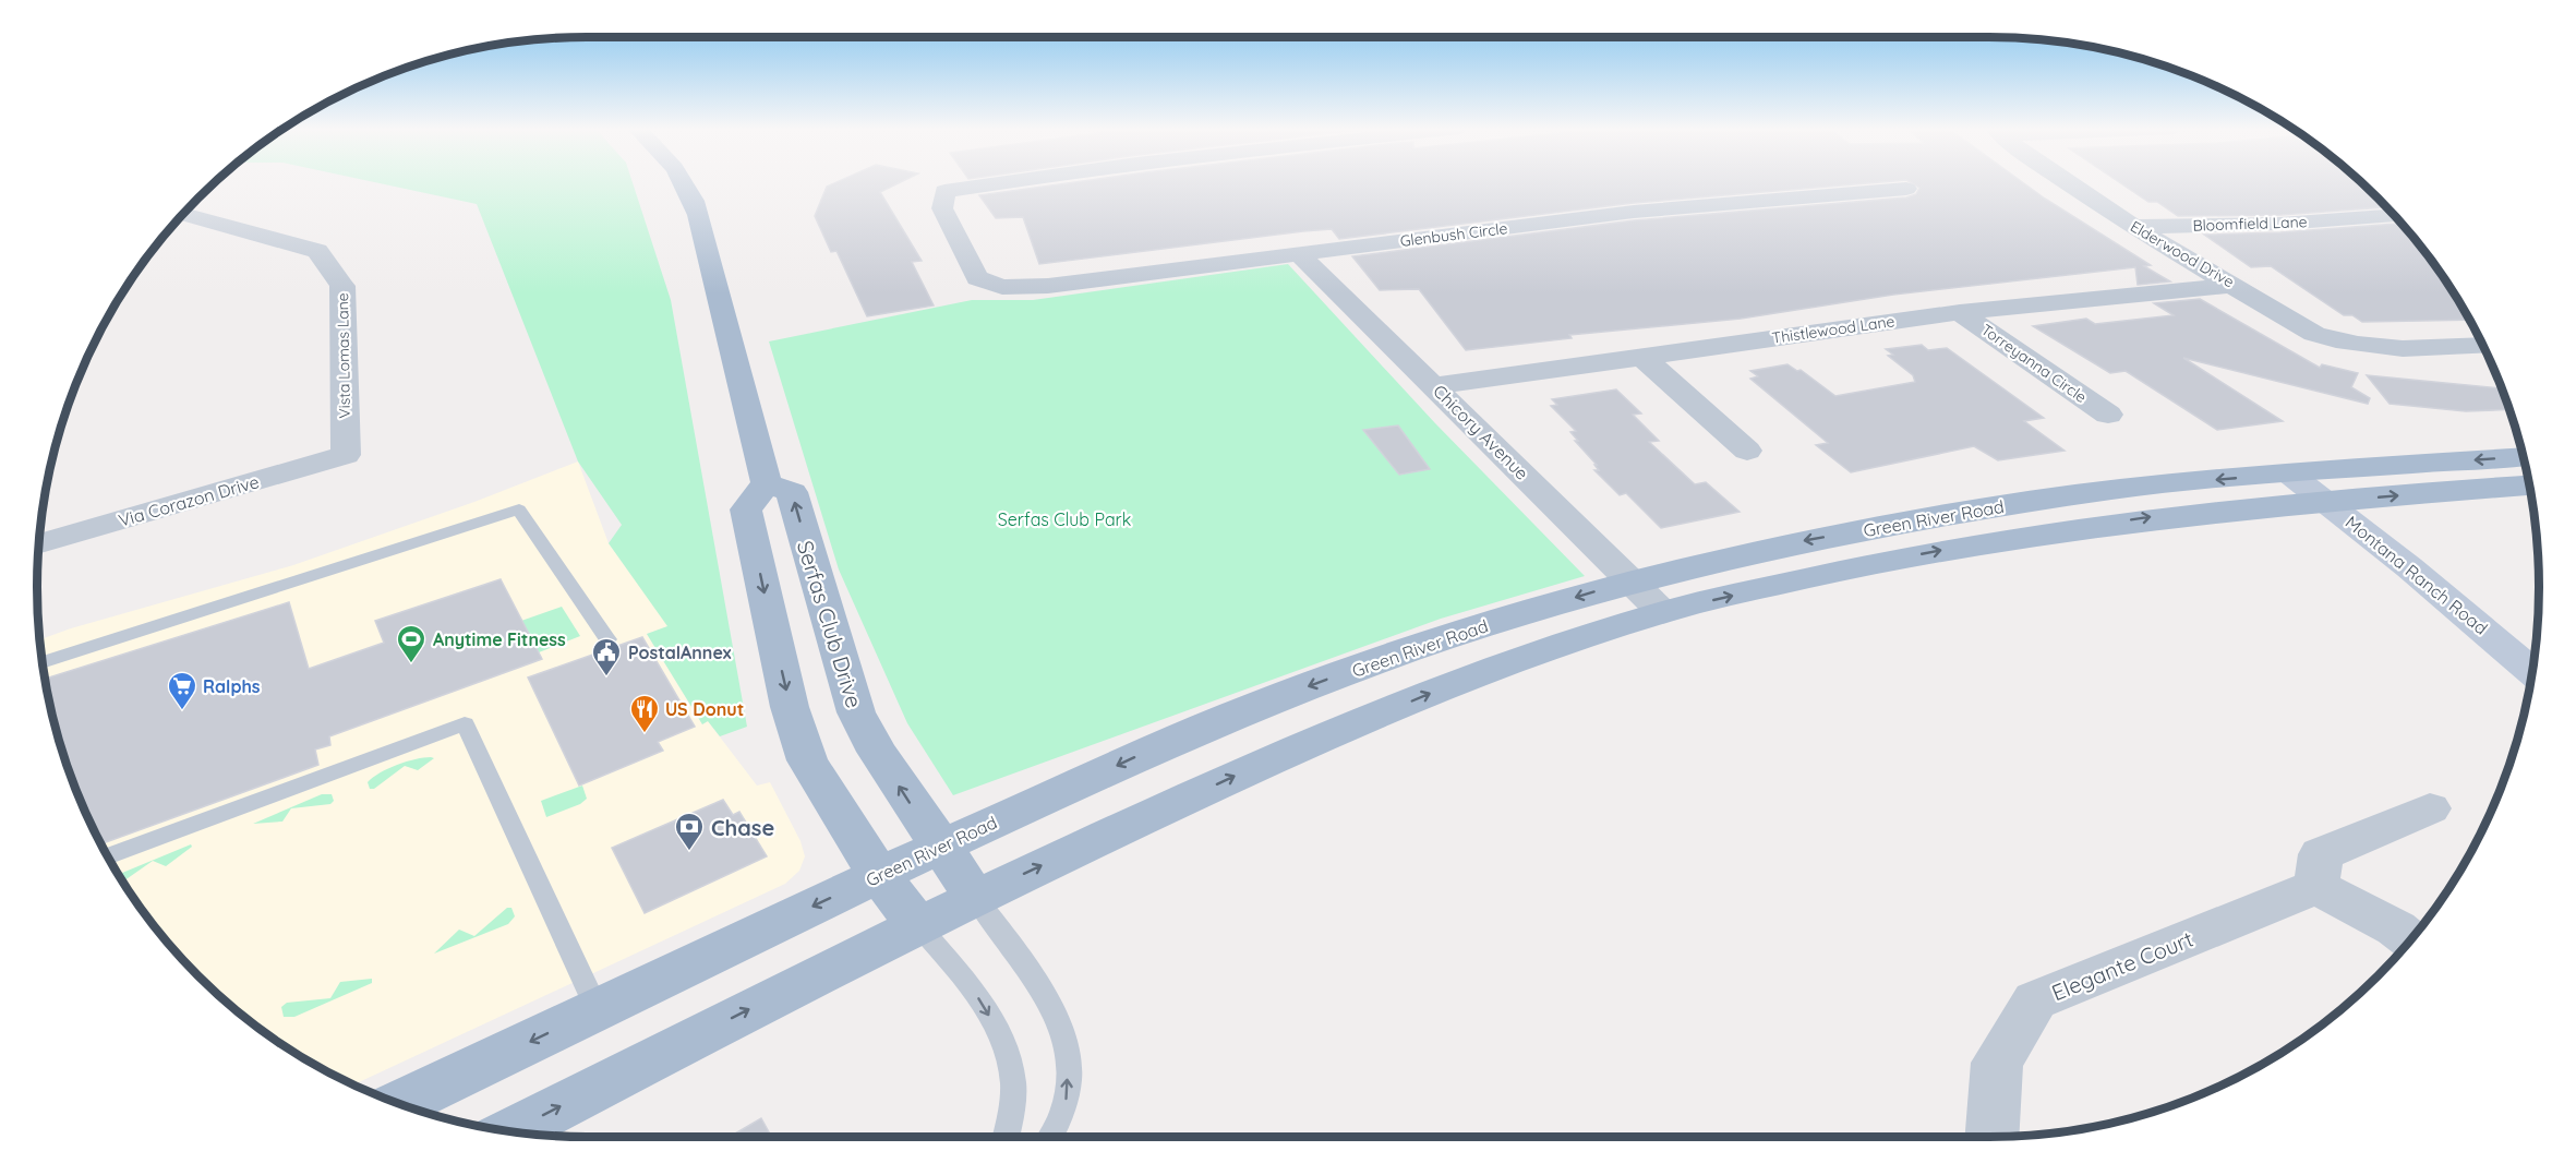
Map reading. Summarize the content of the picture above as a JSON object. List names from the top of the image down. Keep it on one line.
{"streets":{"main road":["Green River Road","Serfas Club Drive"],"street":["Bloomfield Lane","Glenbush Circle","Elderwood Drive","Thistlewood Lane","Vista Lomas Lane","Torreyanna Circle","Chicory Avenue","Via Corazon Drive","Montana Ranch Road","Elegante Court"]},"crossings":[["Bloomfield Lane","Elderwood Drive"],["Glenbush Circle","Chicory Avenue"],["Elderwood Drive","Thistlewood Lane"],["Thistlewood Lane","Torreyanna Circle"],["Thistlewood Lane","Chicory Avenue"],["Vista Lomas Lane","Via Corazon Drive"],["Chicory Avenue","Green River Road"],["Green River Road","Montana Ranch Road"],["Green River Road","Serfas Club Drive"]],"parks":["Serfas Club Park"],"places":{"sports":["Anytime Fitness"],"public building":["PostalAnnex"],"supermarket":["Ralphs"],"restaurant":["US Donut"],"bank":["Chase"]}}
